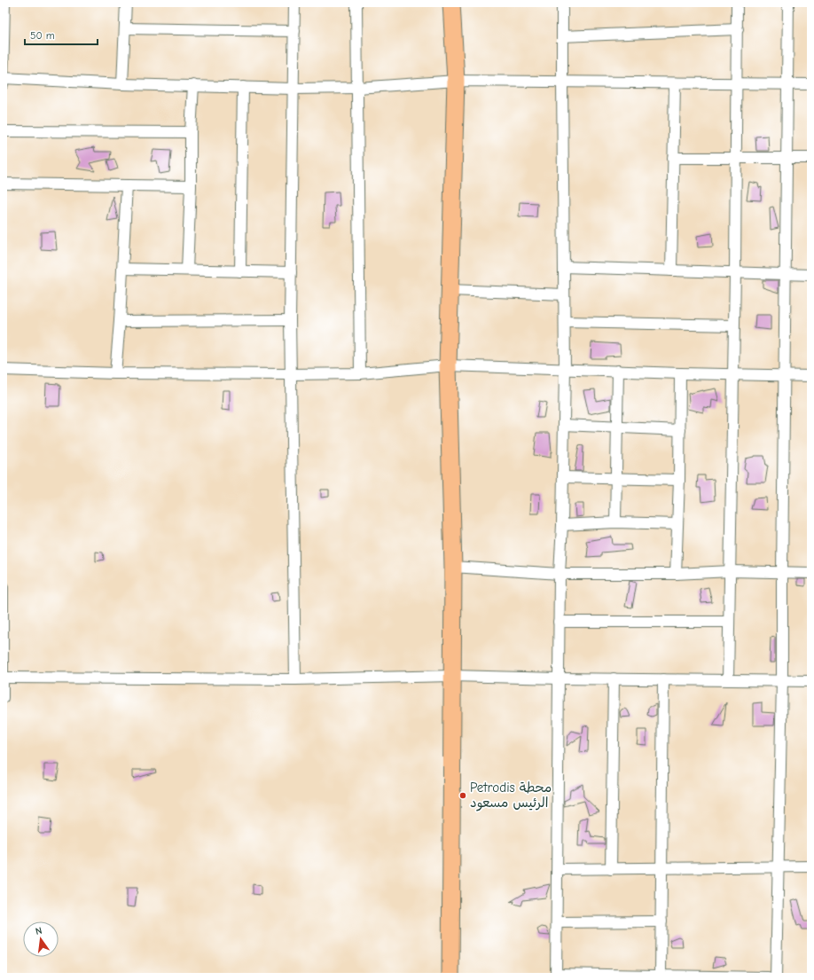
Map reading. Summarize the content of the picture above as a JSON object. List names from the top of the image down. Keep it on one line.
{"places":["Petrodis محطة الرئيس مسعود"],"scale_bar":"50 m","north":"top"}
